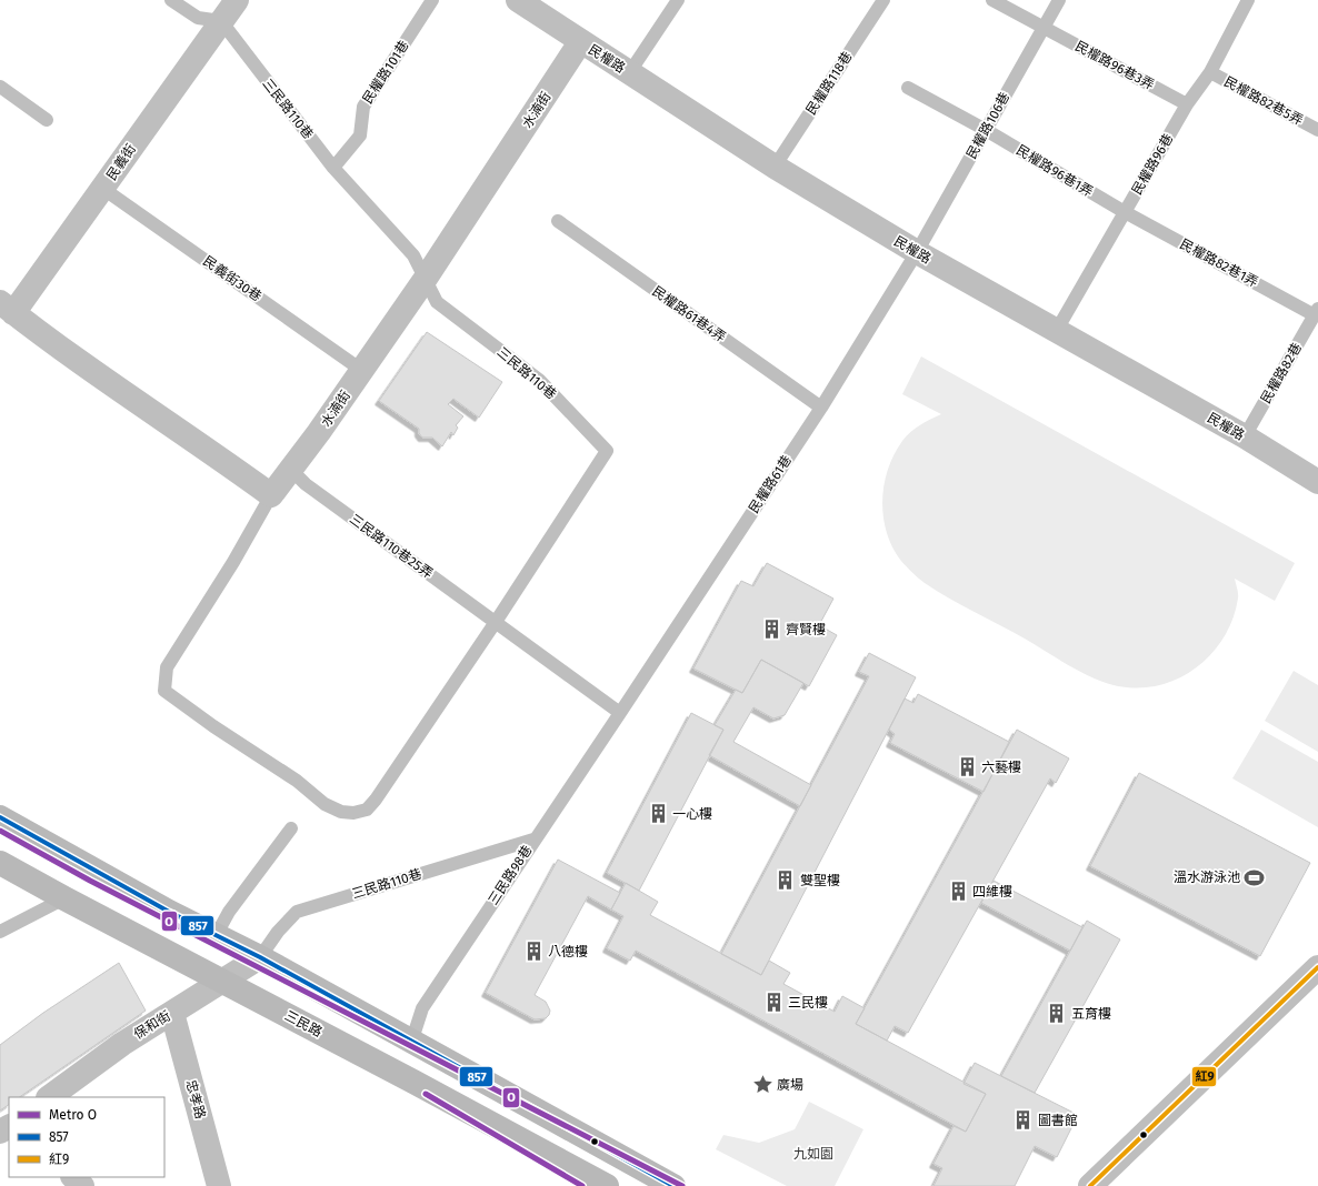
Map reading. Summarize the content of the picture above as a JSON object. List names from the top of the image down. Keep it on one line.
{"streets":{"main road":["三民路"],"street":["民權路","水湳街","民義街","保和街","忠孝路"],"lane":["民權路96巷3弄","民權路101巷","民權路118巷","民權路82巷5弄","三民路110巷","民權路106巷","民權路96巷","民權路96巷1弄","民權路82巷1弄","民義街30巷","民權路61巷4弄","民權路82巷","民權路61巷","三民路110巷25弄","三民路98巷"]},"crossings":[["民權路","民權路118巷"],["民權路","水湳街"],["民權路","民權路106巷"],["民權路","民權路96巷"],["民權路","民權路82巷"],["民權路","民權路61巷"],["民權路96巷3弄","民權路106巷"],["民權路96巷3弄","民權路96巷"],["民權路101巷","三民路110巷"],["民權路82巷5弄","民權路96巷"],["三民路110巷","水湳街"],["三民路110巷","民義街"],["三民路110巷","三民路110巷25弄"],["三民路110巷","三民路98巷"],["三民路110巷","保和街"],["水湳街","民義街30巷"],["水湳街","三民路110巷25弄"],["民權路106巷","民權路96巷1弄"],["民權路106巷","民權路61巷"],["民義街","民義街30巷"],["民權路96巷","民權路96巷1弄"],["民權路96巷","民權路82巷1弄"],["民權路96巷1弄","民權路82巷1弄"],["民權路82巷1弄","民權路82巷"],["民權路61巷4弄","民權路61巷"],["民權路61巷","三民路98巷"],["三民路","保和街"],["保和街","忠孝路"]],"parks":["九如園"],"places":{"building":["齊賢樓","六藝樓","一心樓","雙聖樓","四維樓","八德樓","三民樓","五育樓","圖書館"],"sports":["溫水游泳池"],"place":["廣場"]},"lines":["transit line 857","metro line O","transit line 紅9"],"legend":["Metro O","857","紅9"]}
